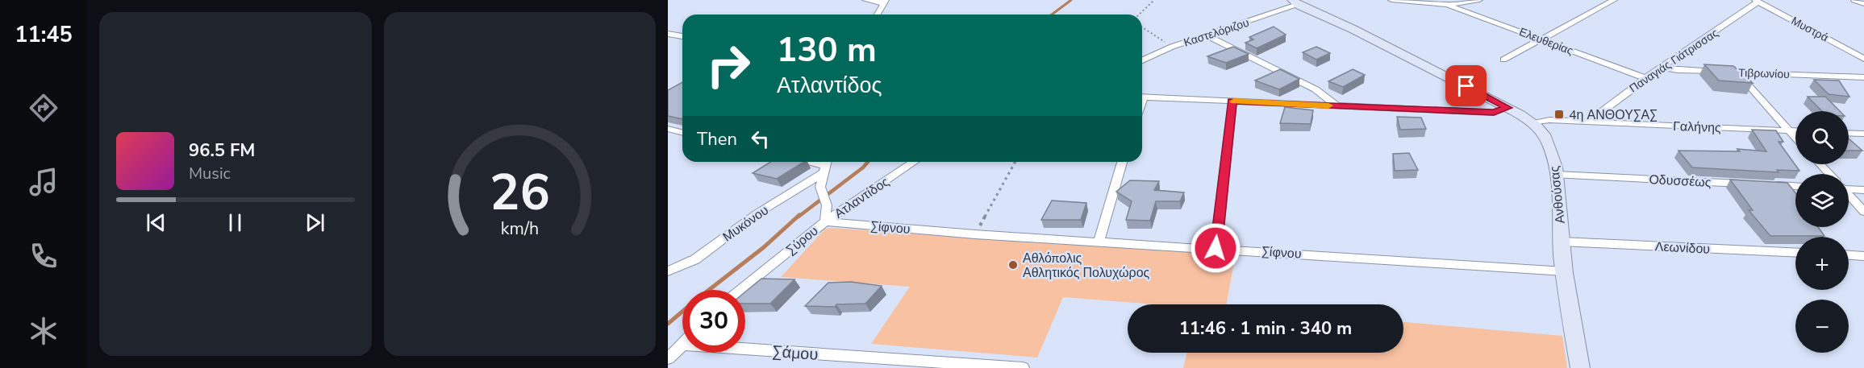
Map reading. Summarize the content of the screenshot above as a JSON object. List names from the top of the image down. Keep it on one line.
{"streets":{"street":["Μυστρά","Καστελόριζου","Ελευθερίας","Παναγιάς Γιάτρισσας","Τιβρωνίου","Γαλήνης","Οδυσσέως","Ανθούσας","Ατλαντίδος","Μυκόνου","Σίφνου","Σύρου","Λεωνίδου","Σάμου"]},"crossings":[["Μυστρά","Παναγιάς Γιάτρισσας"],["Καστελόριζου","Ανθούσας"],["Ελευθερίας","Παναγιάς Γιάτρισσας"],["Παναγιάς Γιάτρισσας","Τιβρωνίου"],["Παναγιάς Γιάτρισσας","Γαλήνης"],["Γαλήνης","Ανθούσας"],["Οδυσσέως","Ανθούσας"],["Ανθούσας","Σίφνου"],["Ανθούσας","Λεωνίδου"],["Ατλαντίδος","Σίφνου"],["Ατλαντίδος","Σύρου"],["Μυκόνου","Σύρου"],["Σίφνου","Σύρου"]],"places":{"transit":["4η ΑΝΘΟΥΣΑΣ"],"other":["Αθλόπολις Αθλητικός Πολυχώρος"]},"page":{"tabs":"11:45","turn":["130 m","Ατλαντίδος"],"map_buttons":["+","−"],"then":"Then","song":["96.5 FM","Music"],"limit":"30","trip":"11:46 · 1 min · 340 m","gauge":["26","km/h"]}}
